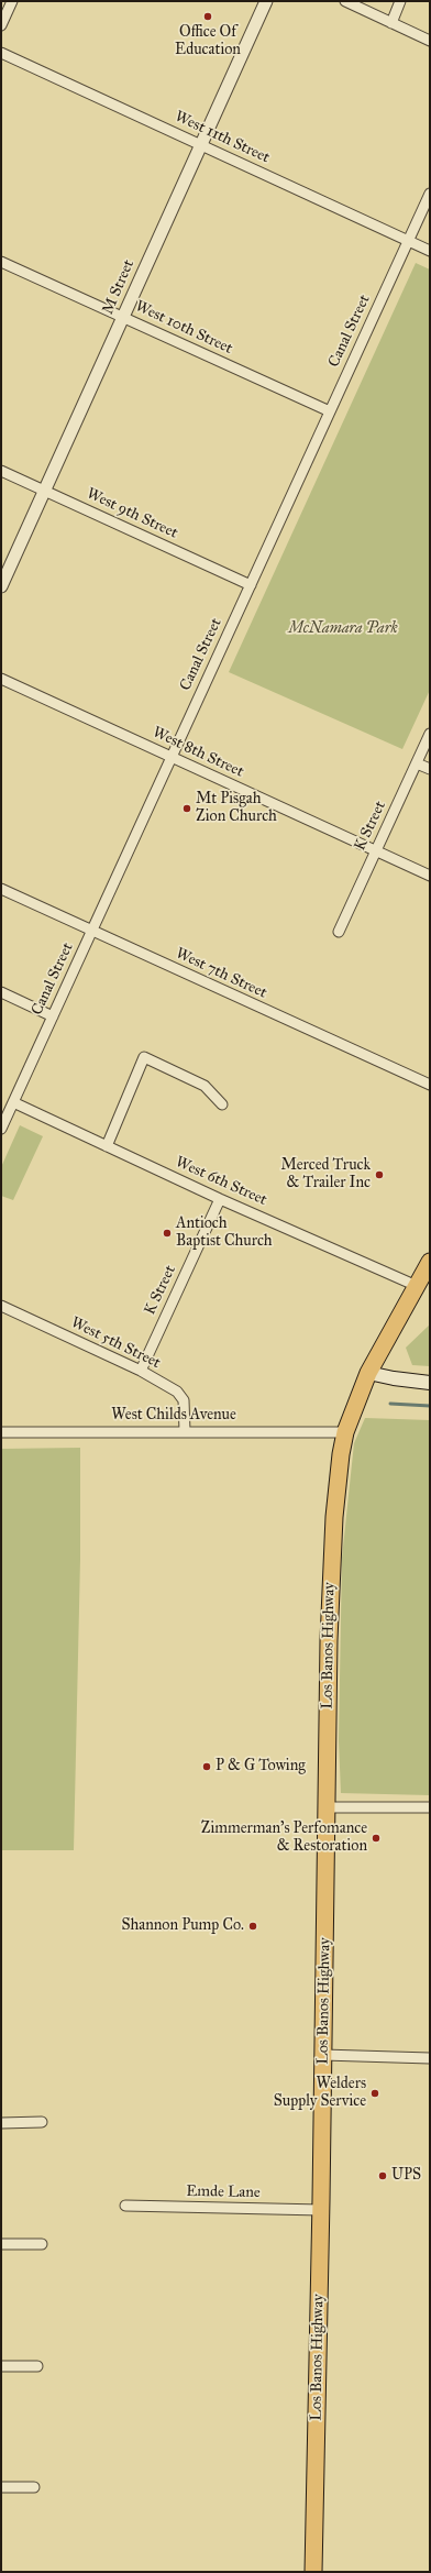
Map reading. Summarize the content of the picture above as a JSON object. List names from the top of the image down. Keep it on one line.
{"streets":{"highway":["Los Banos Highway"],"street":["West 11th Street","M Street","West 10th Street","Canal Street","West 9th Street","West 8th Street","K Street","West 7th Street","West 6th Street","West 5th Street","West Childs Avenue","Emde Lane"]},"crossings":[["West 11th Street","M Street"],["West 11th Street","Canal Street"],["M Street","West 10th Street"],["M Street","West 9th Street"],["West 10th Street","Canal Street"],["Canal Street","West 9th Street"],["Canal Street","West 8th Street"],["Canal Street","West 7th Street"],["Canal Street","West 6th Street"],["West 8th Street","K Street"],["K Street","West 6th Street"],["K Street","West 5th Street"],["West 6th Street","Los Banos Highway"],["West 5th Street","West Childs Avenue"],["West Childs Avenue","Los Banos Highway"],["Los Banos Highway","Emde Lane"]],"parks":["McNamara Park"],"places":["Office Of Education","Mt Pisgah Zion Church","Merced Truck & Trailer Inc","Antioch Baptist Church","P & G Towing","Zimmerman's Perfomance & Restoration","Shannon Pump Co.","Welders Supply Service","UPS"]}
